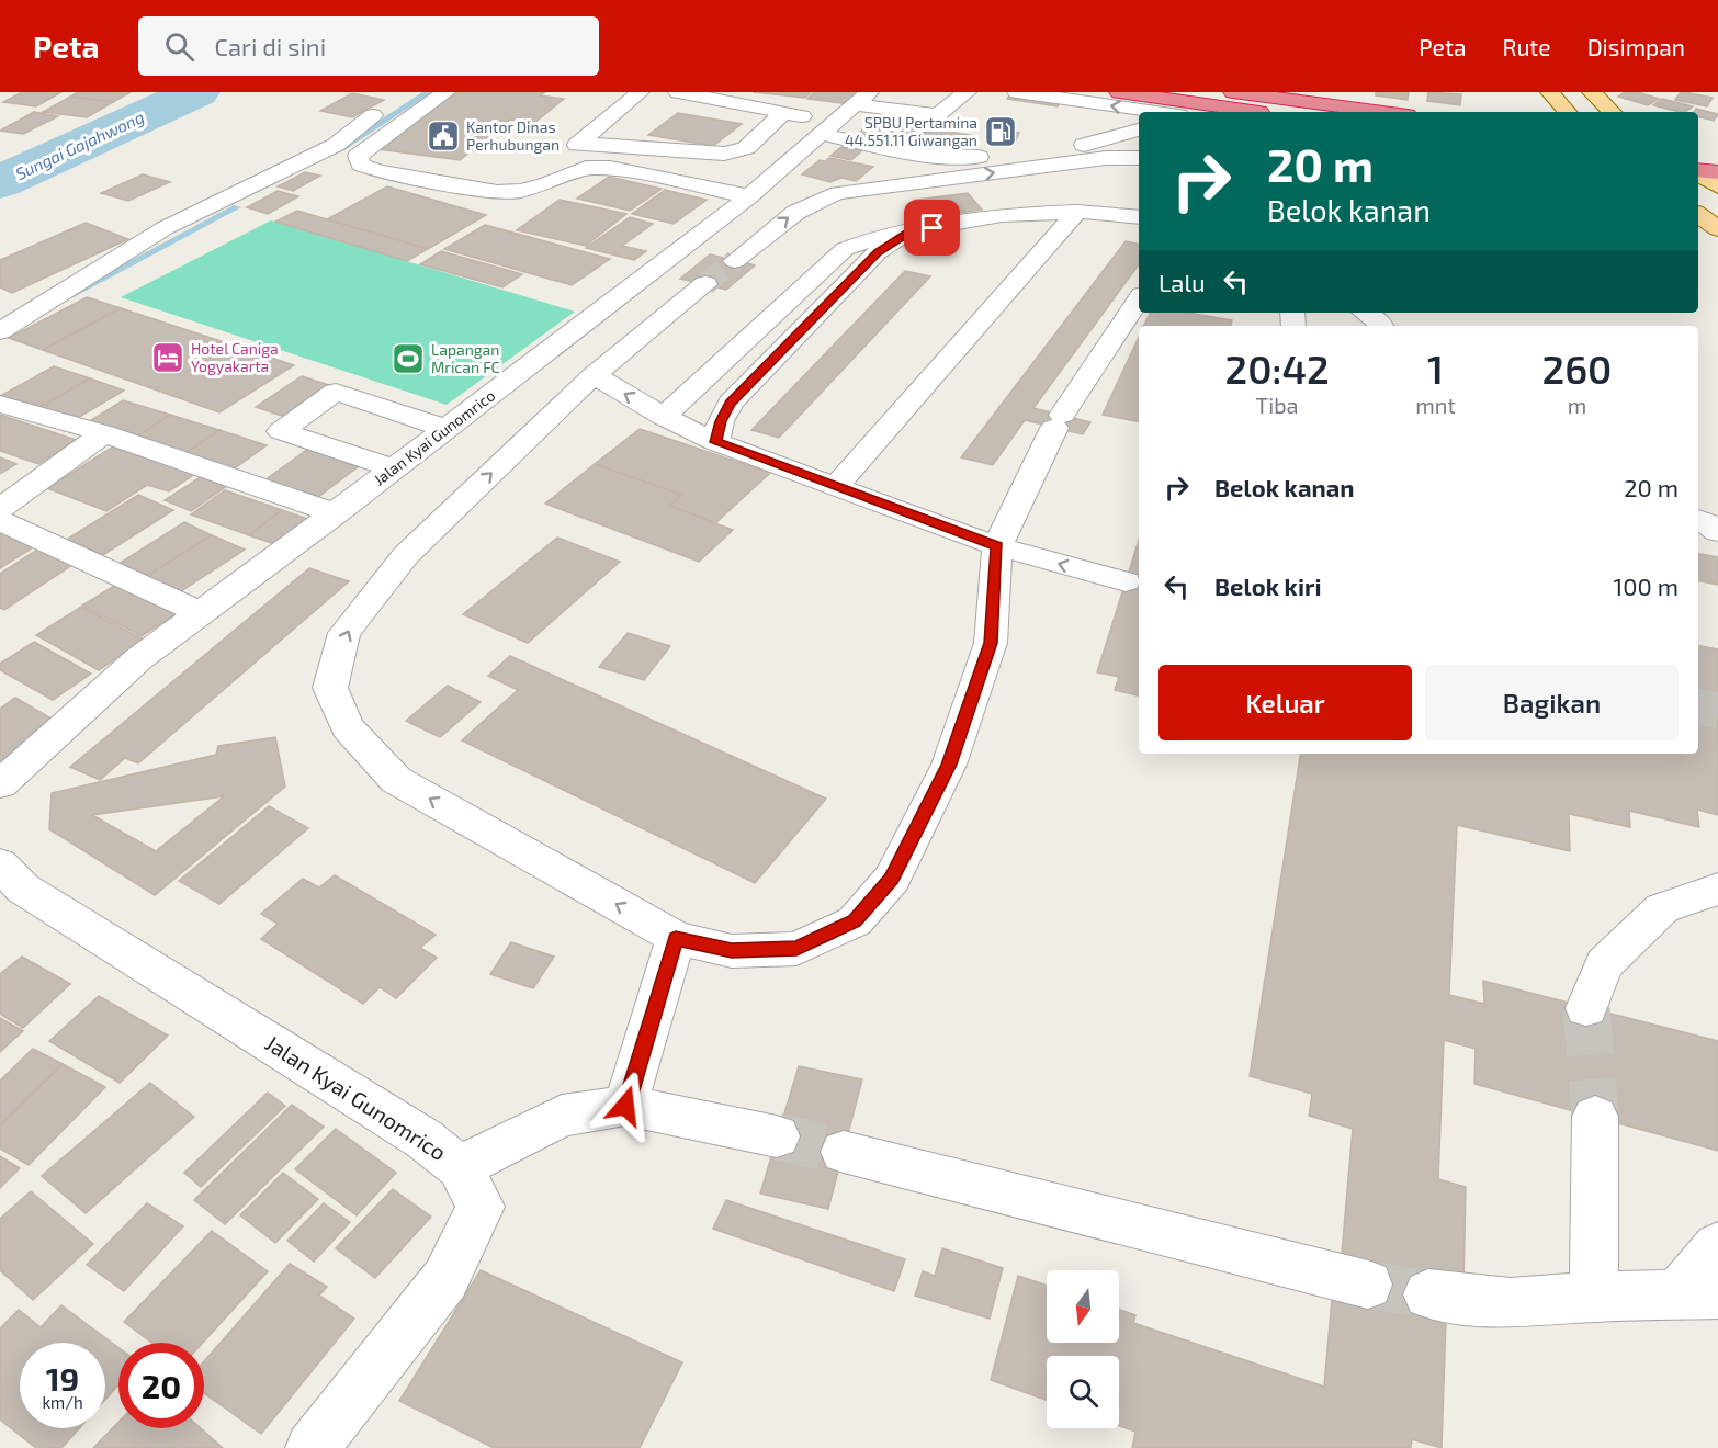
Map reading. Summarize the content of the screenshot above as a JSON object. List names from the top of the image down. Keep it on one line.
{"streets":{"street":["Jalan Kyai Gunomrico"]},"water":["Sungai Gajahwong"],"places":{"fuel station":["SPBU Pertamina 44.551.11 Giwangan"],"public building":["Kantor Dinas Perhubungan"],"hotel":["Hotel Caniga Yogyakarta"],"sports":["Lapangan Mrican FC"]},"north":"bottom","page":{"header":"Peta","search":"Cari di sini","nav":["Peta","Rute","Disimpan"],"turn":["20 m","Belok kanan"],"then":"Lalu","eta":["20:42","Tiba","1","mnt","260","m"],"list":[{"name":"Belok kanan","value":"20 m"},{"name":"Belok kiri","value":"100 m"}],"buttons":["Keluar","Bagikan"],"speed":"19 km/h","limit":"20"}}
